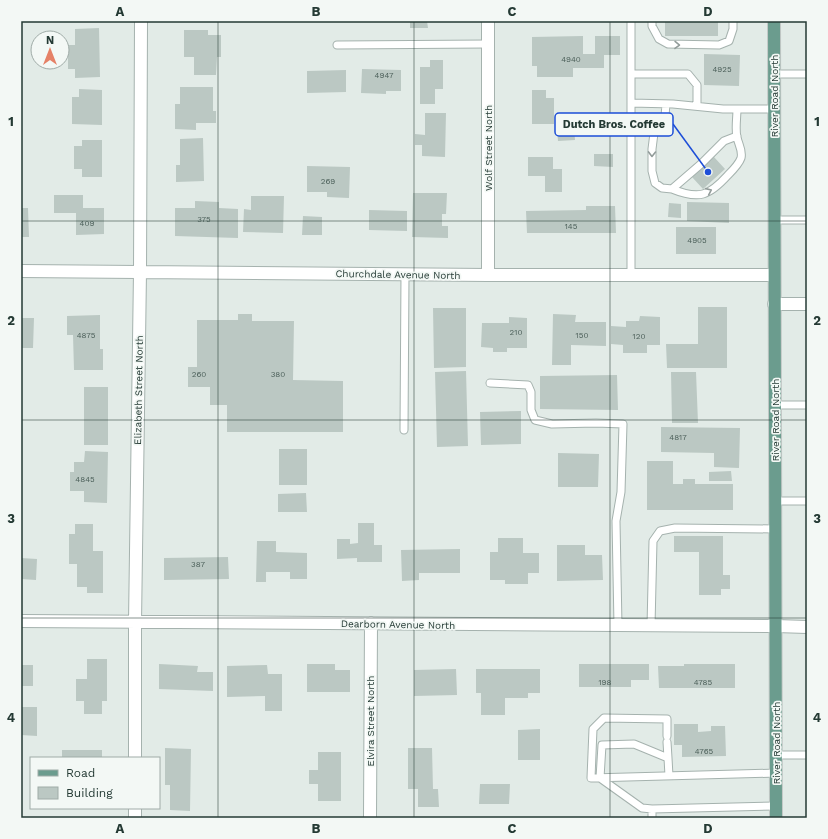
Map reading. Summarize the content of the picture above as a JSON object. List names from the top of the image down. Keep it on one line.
{"streets":{"main road":["River Road North"],"street":["Wolf Street North","Churchdale Avenue North","Elizabeth Street North","Dearborn Avenue North","Elvira Street North"]},"crossings":[["River Road North","Churchdale Avenue North"],["River Road North","Dearborn Avenue North"],["Wolf Street North","Churchdale Avenue North"],["Churchdale Avenue North","Elizabeth Street North"],["Elizabeth Street North","Dearborn Avenue North"],["Dearborn Avenue North","Elvira Street North"]],"places":["Dutch Bros. Coffee"],"house_numbers":["4940","4925","4947","269","375","409","145","4905","210","4875","150","120","260","380","4817","4845","387","198","4785","4765"],"legend":["Road","Building"],"north":"top","grid":{"columns":["A","B","C","D"],"rows":["1","2","3","4"]}}
